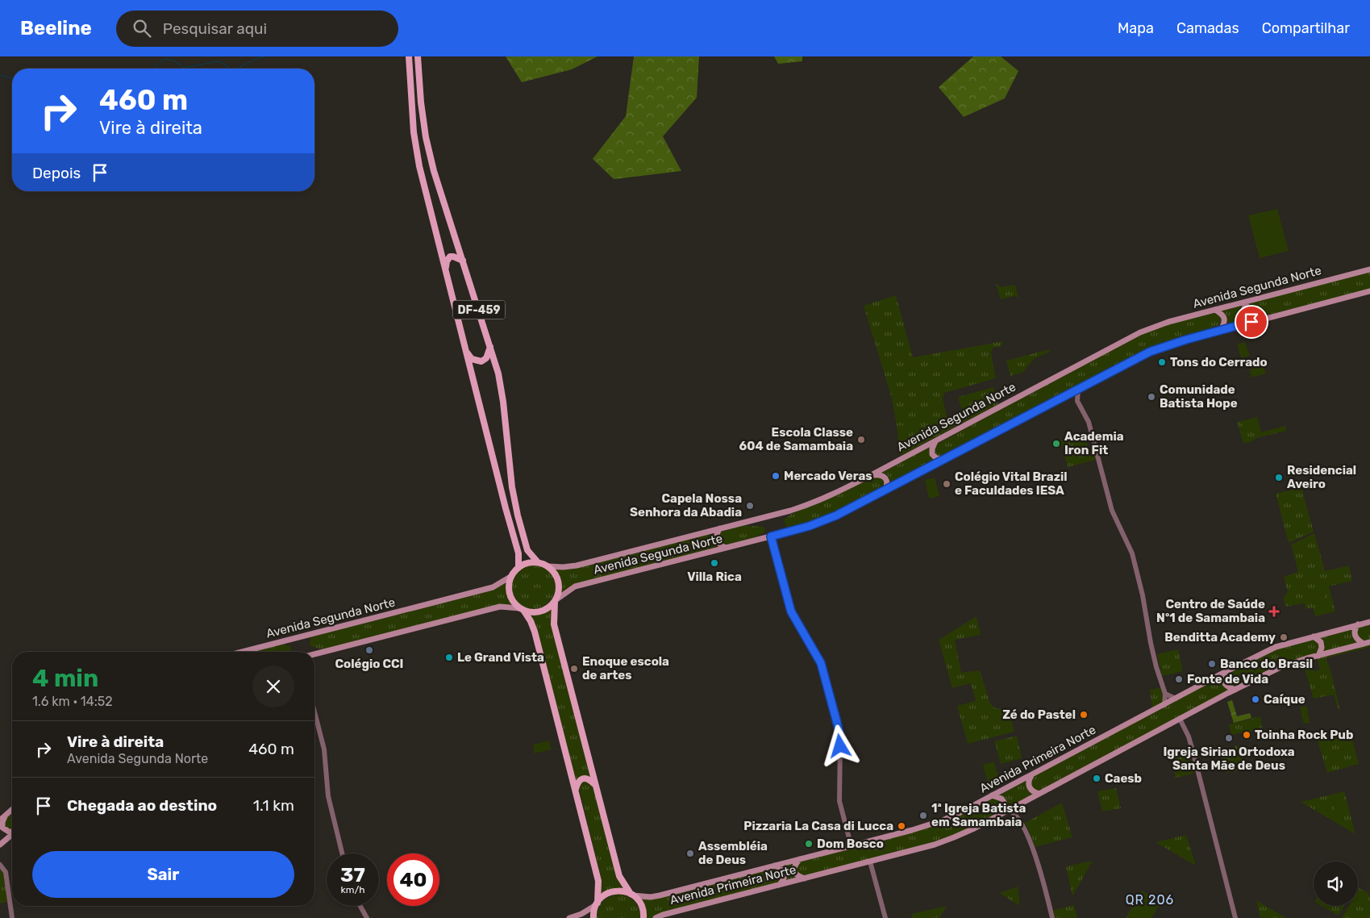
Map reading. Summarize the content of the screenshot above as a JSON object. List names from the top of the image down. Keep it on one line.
{"streets":{"main road":["Avenida Segunda Norte","DF-459","Avenida Primeira Norte"]},"crossings":[["Avenida Segunda Norte","DF-459"]],"districts":["QR 206"],"places":{"other":["Tons do Cerrado","Comunidade Batista Hope","Escola Classe 604 de Samambaia","Academia Iron Fit","Mercado Veras","Residencial Aveiro","Colégio Vital Brazil e Faculdades IESA","Capela Nossa Senhora da Abadia","Villa Rica","Benditta Academy","Colégio CCI","Le Grand Vista","Banco do Brasil","Enoque escola de artes","Fonte de Vida","Caíque","Zé do Pastel","Toinha Rock Pub","Igreja Sirian Ortodoxa Santa Mãe de Deus","Caesb","1ª Igreja Batista em Samambaia","Pizzaria La Casa di Lucca","Dom Bosco","Assembléia de Deus"],"health":["Centro de Saúde Nº1 de Samambaia"]},"page":{"header":"Beeline","search":"Pesquisar aqui","nav":["Mapa","Camadas","Compartilhar"],"turn":["460 m","Vire à direita"],"then":"Depois","heading":["4 min","1.6 km · 14:52"],"list":[{"name":"Vire à direita","note":"Avenida Segunda Norte","value":"460 m"},{"name":"Chegada ao destino","value":"1.1 km"}],"buttons":"Sair","speed":"37 km/h","limit":"40"}}
